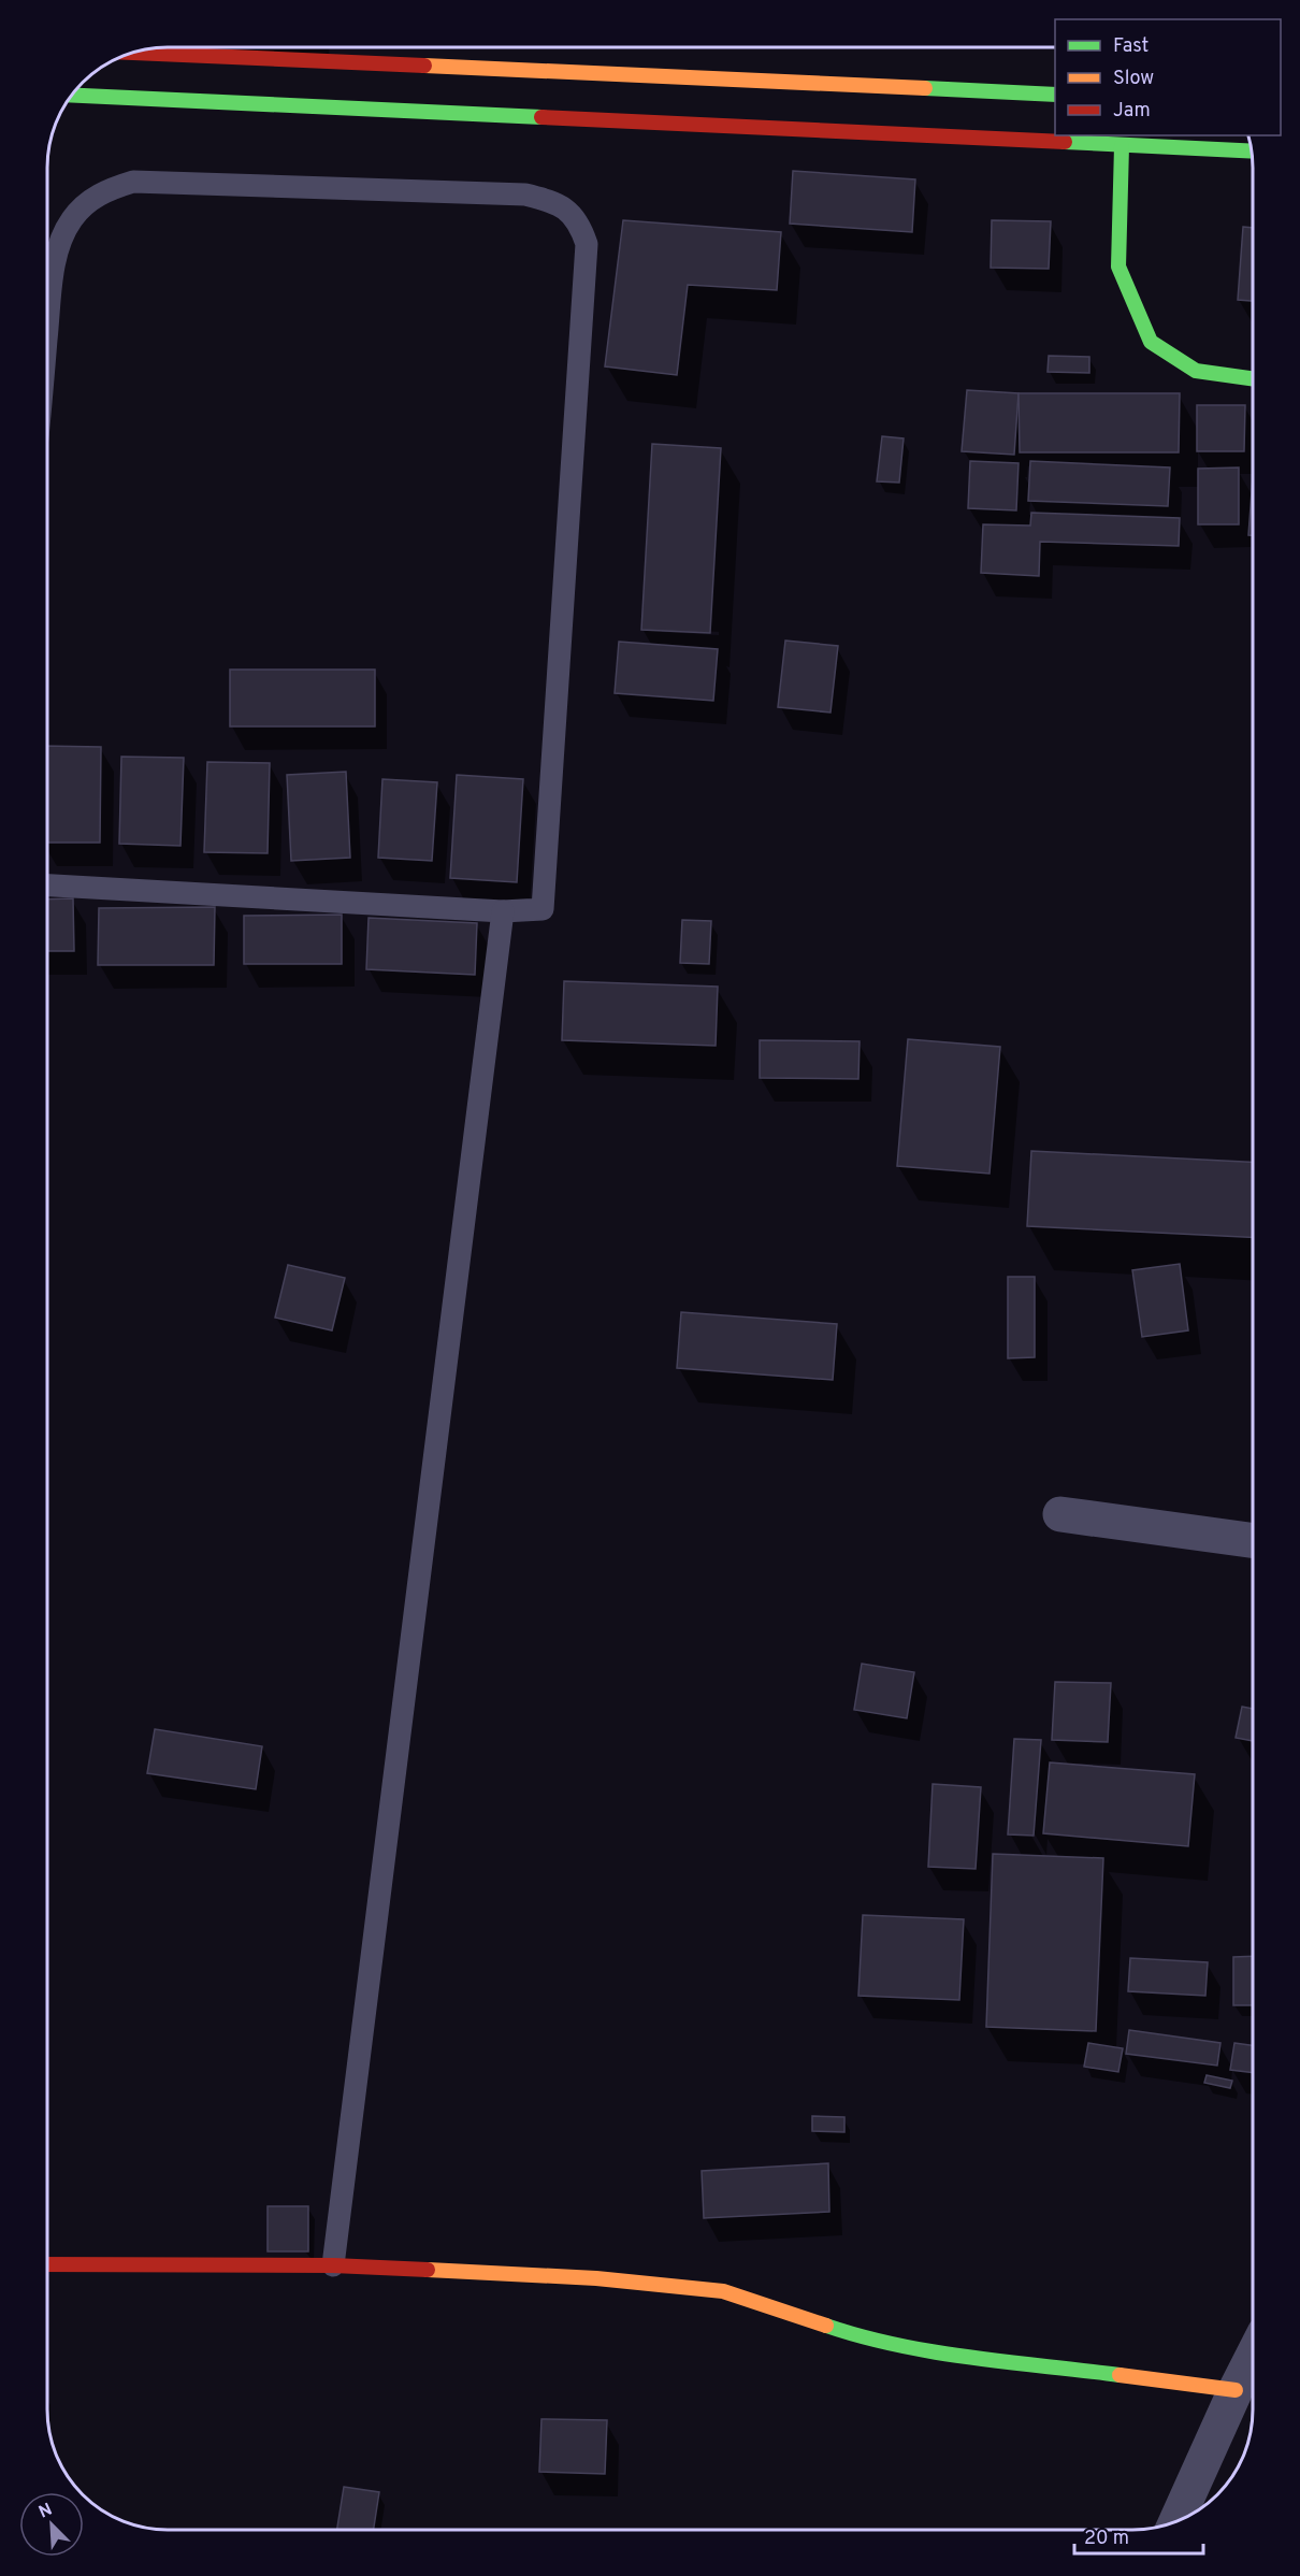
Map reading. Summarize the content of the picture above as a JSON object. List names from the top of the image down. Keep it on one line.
{"legend":["Fast","Slow","Jam"],"scale_bar":"20 m","north":"top left"}
